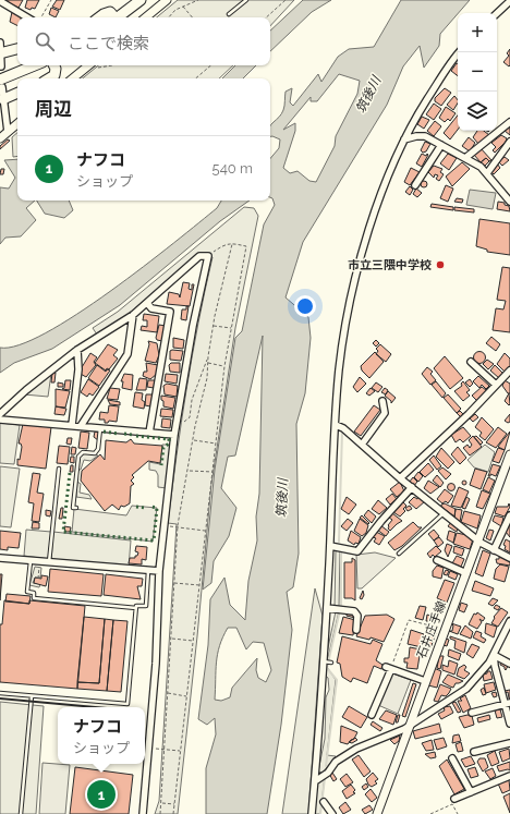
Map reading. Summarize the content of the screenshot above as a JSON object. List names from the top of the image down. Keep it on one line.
{"streets":{"street":["石井庄手線"]},"water":["筑後川"],"places":["市立三隈中学校"],"page":{"map_buttons":["+","−"],"search":"ここで検索","heading":"周辺","list":[{"mark":"1","name":"ナフコ","note":"ショップ","value":"540 m"}],"popup":["ナフコ","ショップ"],"pins":"1"}}
